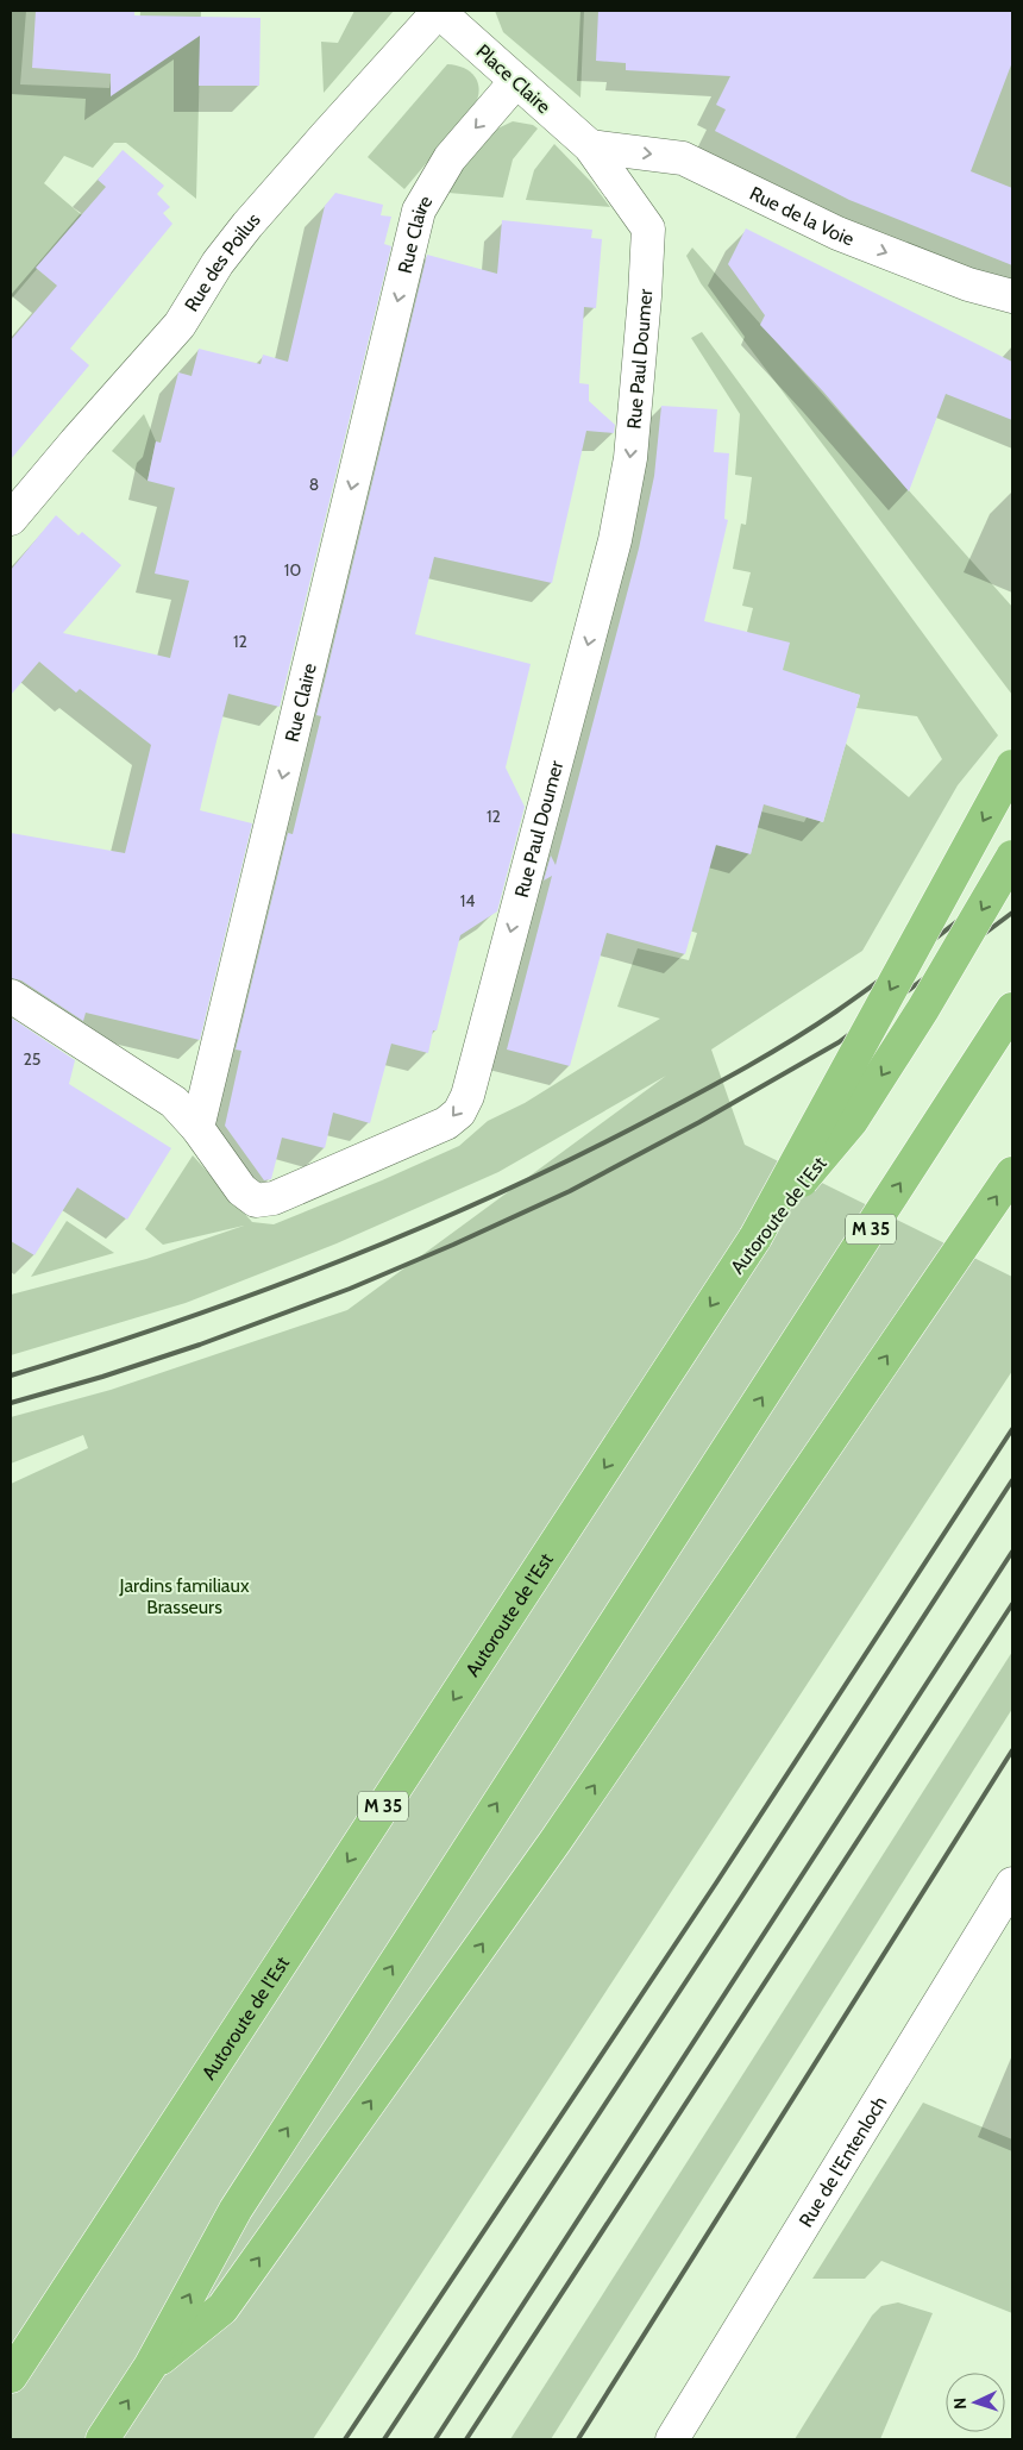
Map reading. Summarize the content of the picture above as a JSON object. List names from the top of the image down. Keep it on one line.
{"streets":{"highway":["Autoroute de l’Est","M 35"],"street":["Place Claire","Rue de la Voie","Rue Claire","Rue des Poilus","Rue Paul Doumer","Rue de l'Entenloch"]},"crossings":[["Place Claire","Rue de la Voie"],["Place Claire","Rue Claire"],["Place Claire","Rue des Poilus"],["Place Claire","Rue Paul Doumer"],["Rue de la Voie","Rue Paul Doumer"],["Rue Claire","Rue Paul Doumer"]],"one_way":["Rue de la Voie","Rue Claire"],"parks":["Jardins familiaux Brasseurs"],"house_numbers":["8","10","12","12","14","25"],"north":"left"}
